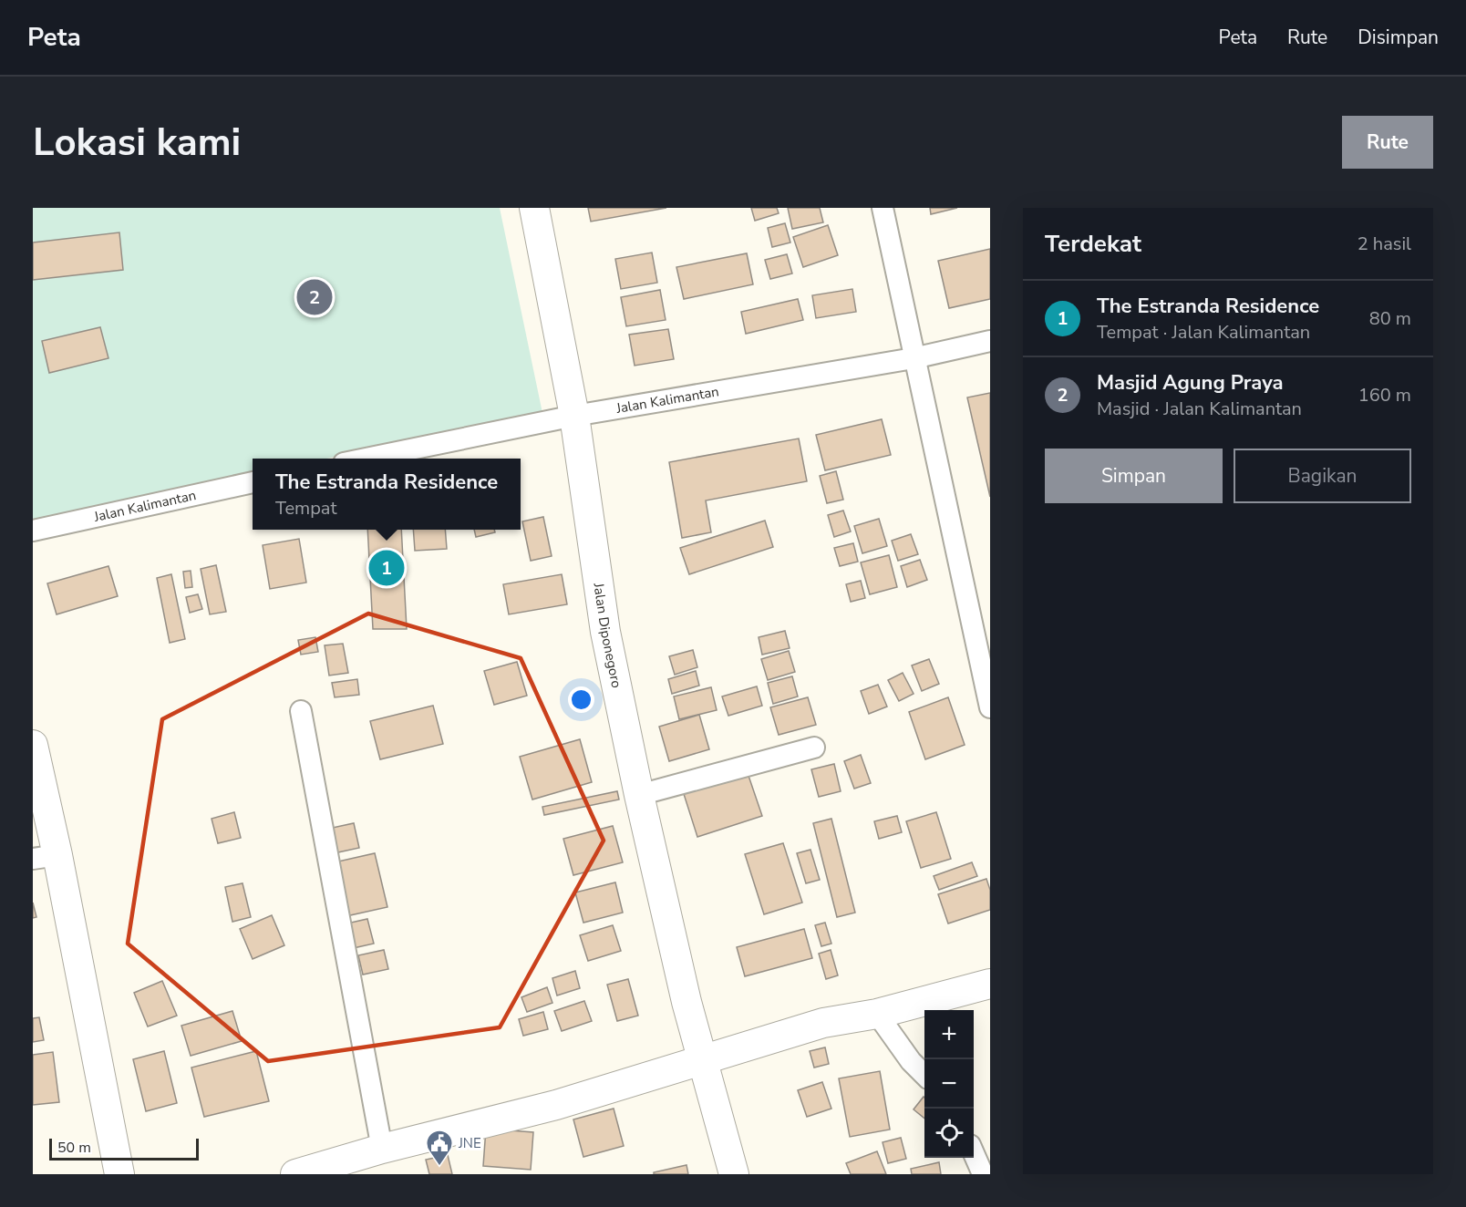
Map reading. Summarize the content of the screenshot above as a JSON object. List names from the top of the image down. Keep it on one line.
{"streets":{"main road":["Jalan Diponegoro"],"street":["Jalan Kalimantan"]},"crossings":[["Jalan Kalimantan","Jalan Diponegoro"]],"places":{"public building":["JNE"]},"scale_bar":"50 m","page":{"header":"Peta","nav":["Peta","Rute","Disimpan"],"buttons":["Rute",["Simpan","Bagikan"]],"title":"Lokasi kami","heading":["Terdekat","2 hasil"],"pins":["2","1"],"list":[{"mark":"1","name":"The Estranda Residence","note":"Tempat · Jalan Kalimantan","value":"80 m"},{"mark":"2","name":"Masjid Agung Praya","note":"Masjid · Jalan Kalimantan","value":"160 m"}],"popup":["The Estranda Residence","Tempat"],"map_buttons":["+","−"],"scale":"50 m"}}
